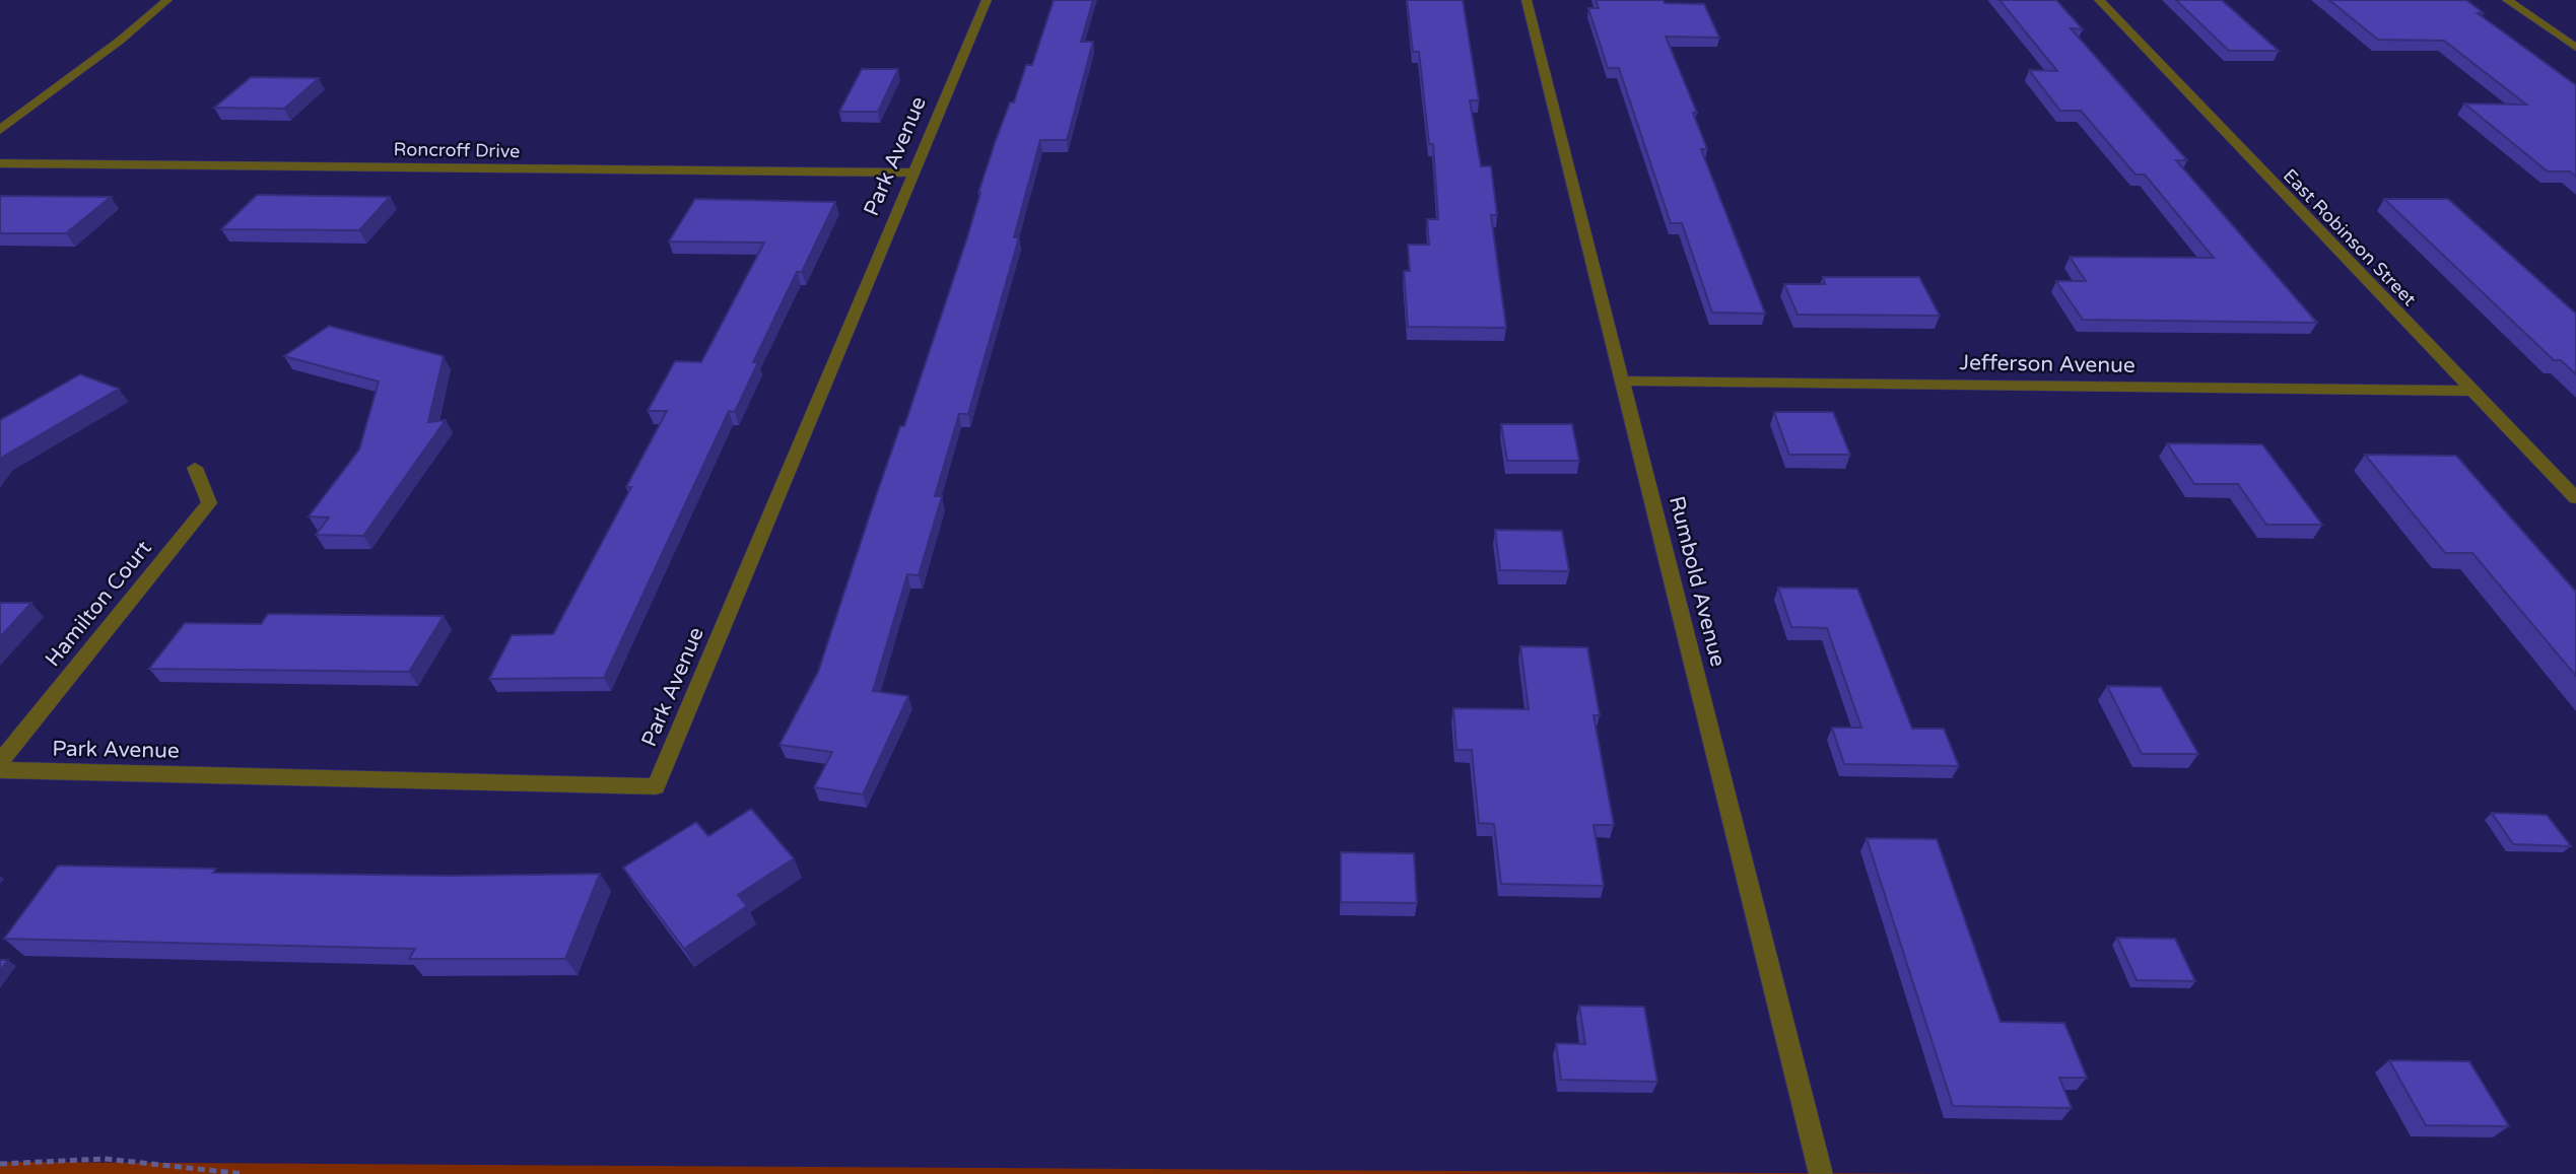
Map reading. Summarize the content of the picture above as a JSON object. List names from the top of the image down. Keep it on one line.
{"streets":{"street":["Roncroff Drive","Park Avenue","East Robinson Street","Jefferson Avenue","Rumbold Avenue","Hamilton Court"]},"crossings":[["Roncroff Drive","Park Avenue"],["East Robinson Street","Jefferson Avenue"],["Jefferson Avenue","Rumbold Avenue"]]}
